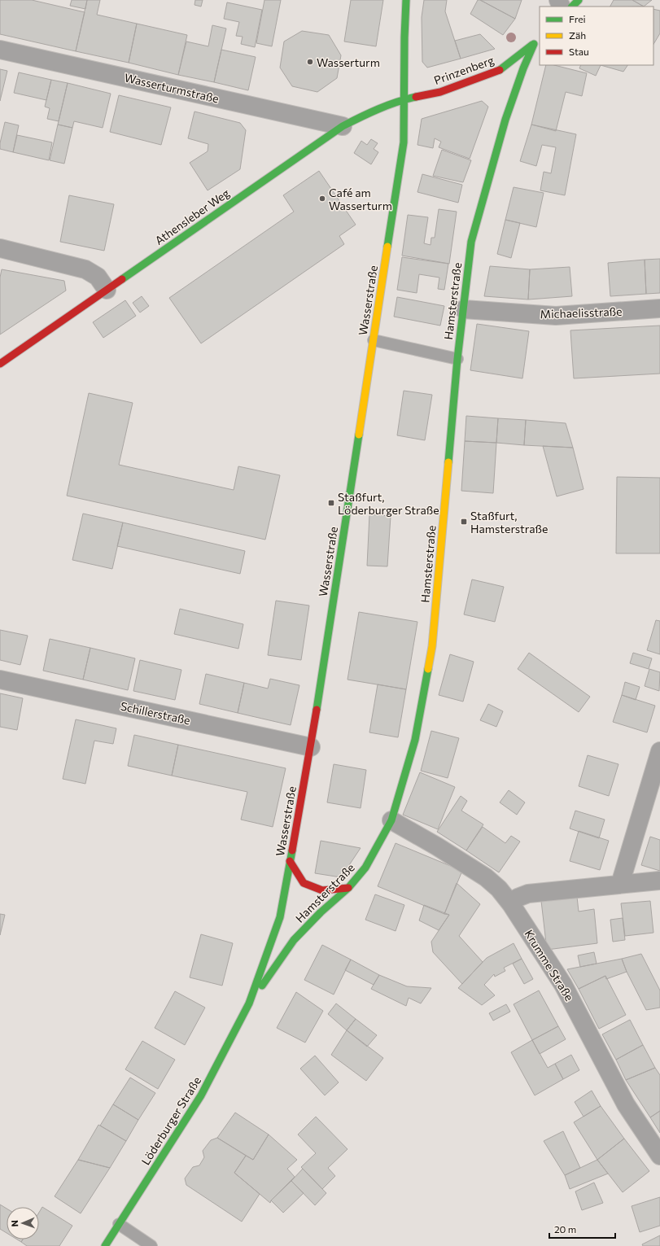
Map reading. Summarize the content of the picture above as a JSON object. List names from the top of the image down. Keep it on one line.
{"streets":{"street":["Prinzenberg","Wasserturmstraße","Athensleber Weg","Wasserstraße","Hamsterstraße","Michaelisstraße","Schillerstraße","Krumme Straße","Löderburger Straße"]},"crossings":[["Prinzenberg","Athensleber Weg"],["Prinzenberg","Wasserstraße"],["Prinzenberg","Hamsterstraße"],["Wasserturmstraße","Athensleber Weg"],["Athensleber Weg","Wasserstraße"],["Wasserstraße","Hamsterstraße"],["Wasserstraße","Schillerstraße"],["Wasserstraße","Löderburger Straße"],["Hamsterstraße","Michaelisstraße"],["Hamsterstraße","Krumme Straße"],["Hamsterstraße","Löderburger Straße"]],"places":{"other":["Wasserturm","Café am Wasserturm"],"transit":["Staßfurt, Löderburger Straße","Staßfurt, Hamsterstraße"]},"legend":["Frei","Zäh","Stau"],"scale_bar":"20 m","north":"left"}
